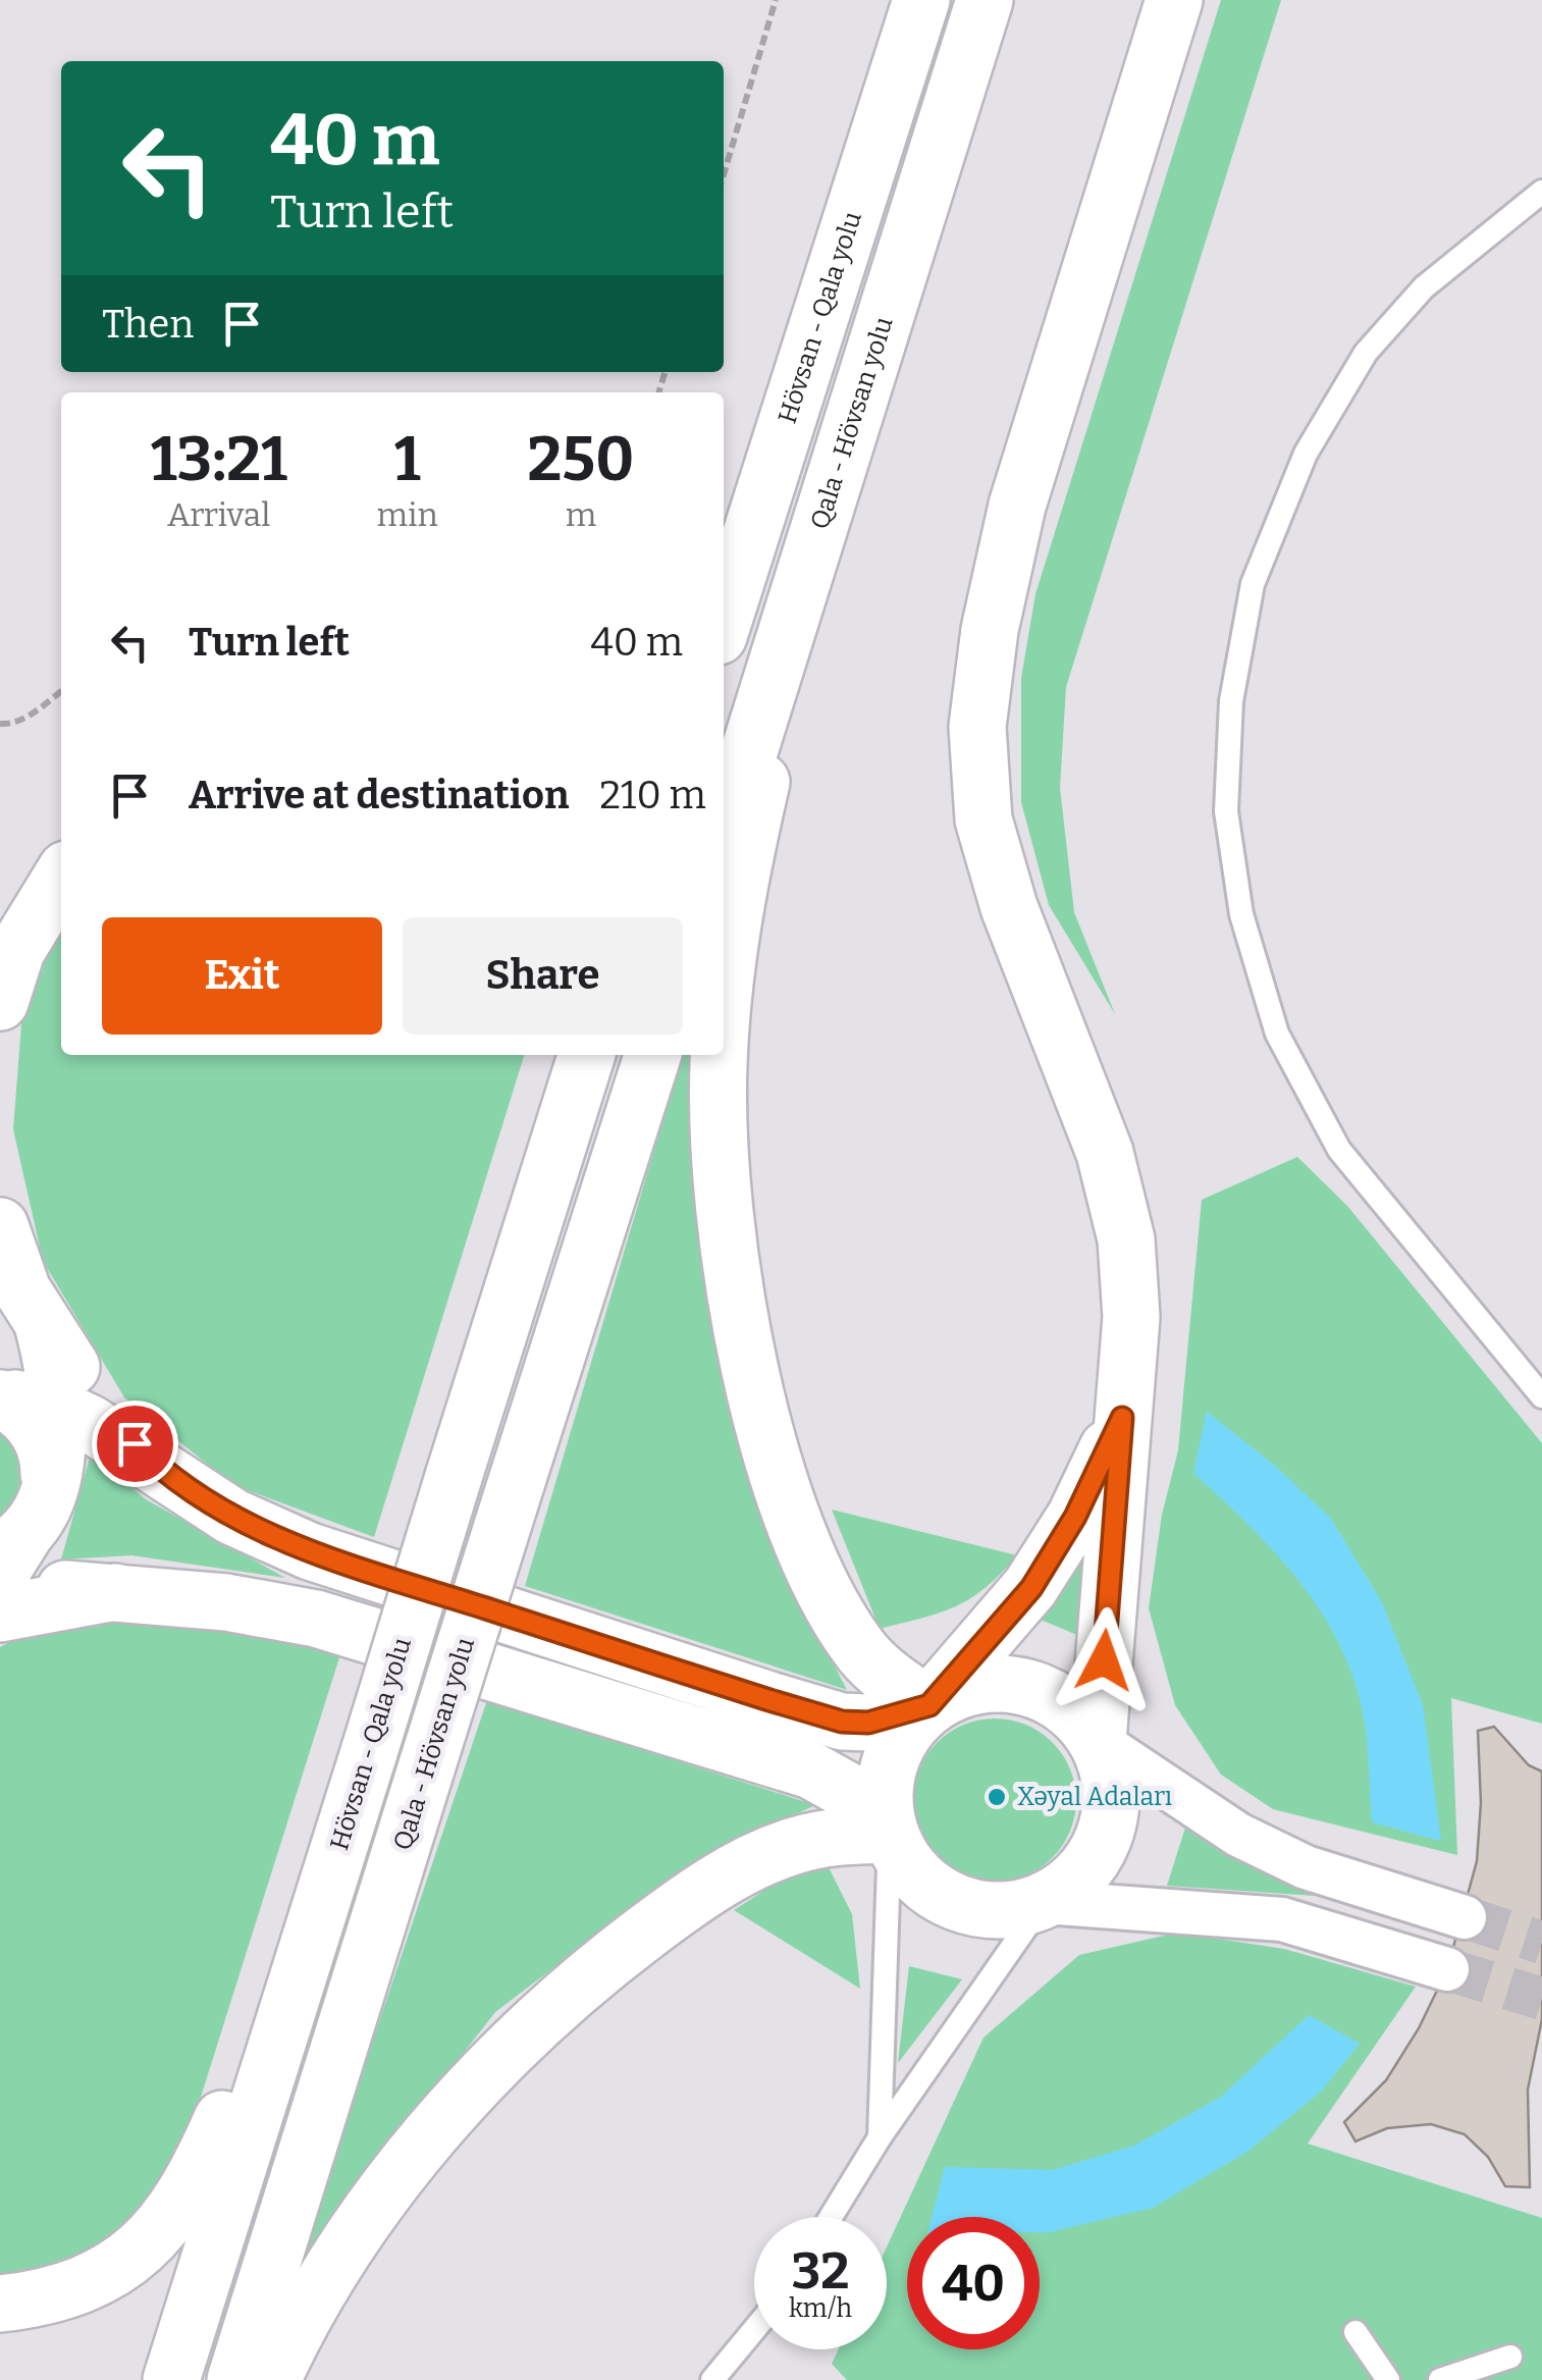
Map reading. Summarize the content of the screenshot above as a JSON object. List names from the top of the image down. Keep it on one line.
{"streets":{"street":["Hövsan - Qala yolu","Qala - Hövsan yolu"]},"places":["Xəyal Adaları"],"page":{"turn":["40 m","Turn left"],"then":"Then","eta":["13:21","Arrival","1","min","250","m"],"list":[{"name":"Turn left","value":"40 m"},{"name":"Arrive at destination","value":"210 m"}],"buttons":["Exit","Share"],"speed":"32 km/h","limit":"40"}}
